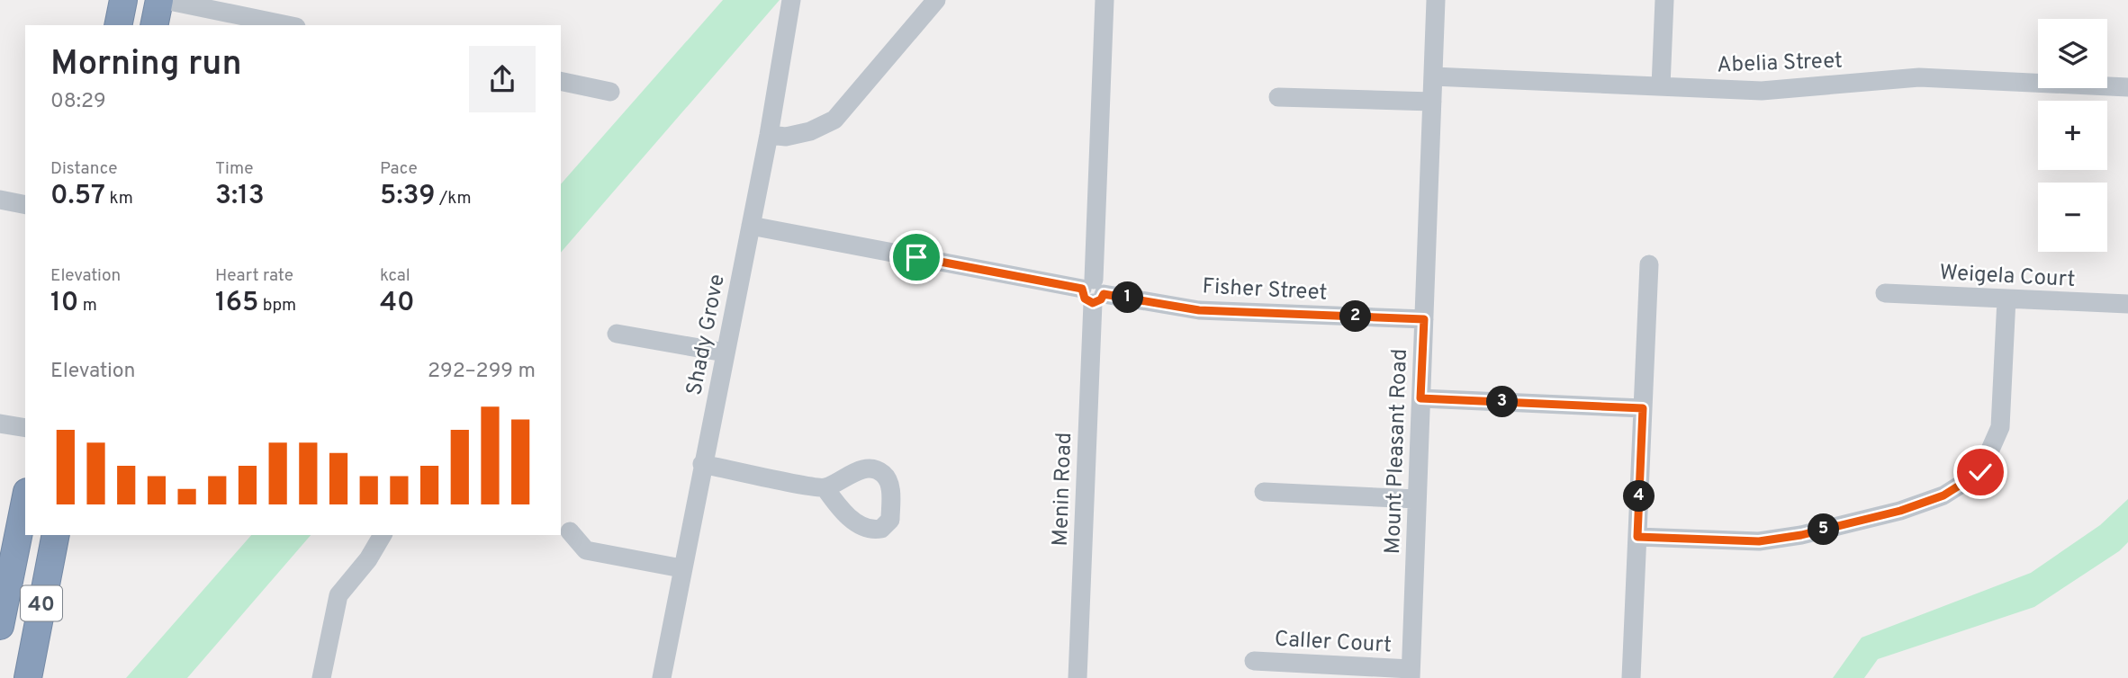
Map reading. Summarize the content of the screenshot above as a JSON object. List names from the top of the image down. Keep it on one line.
{"streets":{"highway":["40"],"street":["Abelia Street","Weigela Court","Fisher Street","Shady Grove","Mount Pleasant Road","Menin Road","Caller Court"]},"crossings":[["Abelia Street","Mount Pleasant Road"],["Fisher Street","Shady Grove"],["Fisher Street","Mount Pleasant Road"],["Fisher Street","Menin Road"],["Mount Pleasant Road","Caller Court"]],"page":{"map_buttons":["+","−"],"heading":["Morning run","08:29"],"stats":[["Distance","0.57 km"],["Time","3:13"],["Pace","5:39 /km"],["Elevation","10 m"],["Heart rate","165 bpm"],["kcal","40"]],"pins":["1","2","3","4","5"],"chart":["Elevation","292–299 m"]}}
